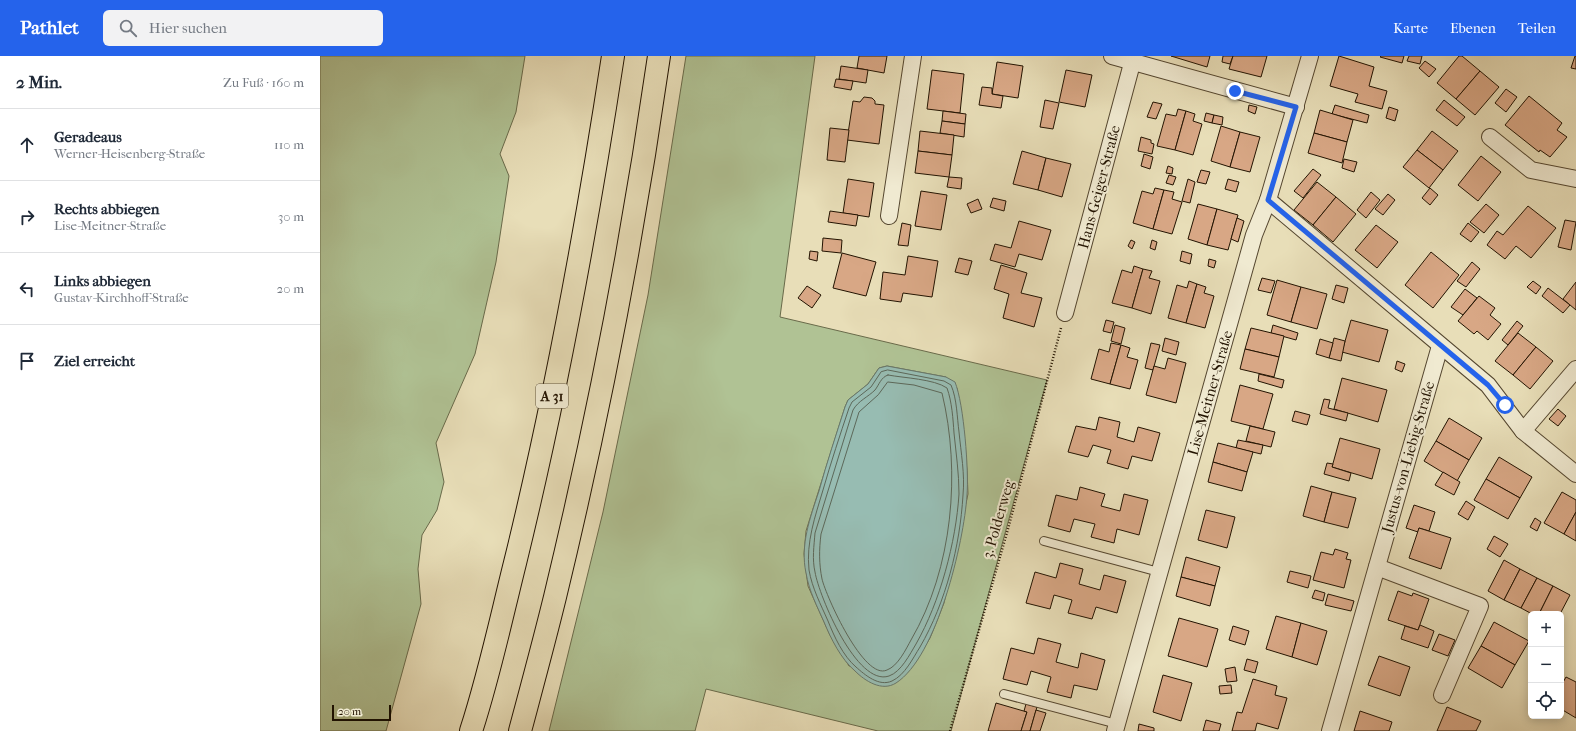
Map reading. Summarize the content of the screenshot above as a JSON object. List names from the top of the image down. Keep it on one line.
{"streets":{"highway":["A 31"],"street":["Hans-Geiger-Straße","Lise-Meitner-Straße","Justus-von-Liebig-Straße"],"path":["3. Polderweg"]},"crossings":[["Hans-Geiger-Straße","3. Polderweg"]],"scale_bar":"20 m","page":{"header":"Pathlet","search":"Hier suchen","nav":["Karte","Ebenen","Teilen"],"heading":["2 Min.","Zu Fuß · 160 m"],"list":[["Geradeaus","Werner-Heisenberg-Straße","110 m"],["Rechts abbiegen","Lise-Meitner-Straße","30 m"],["Links abbiegen","Gustav-Kirchhoff-Straße","20 m"],"Ziel erreicht"],"map_buttons":["+","−"],"scale":"20 m"}}
